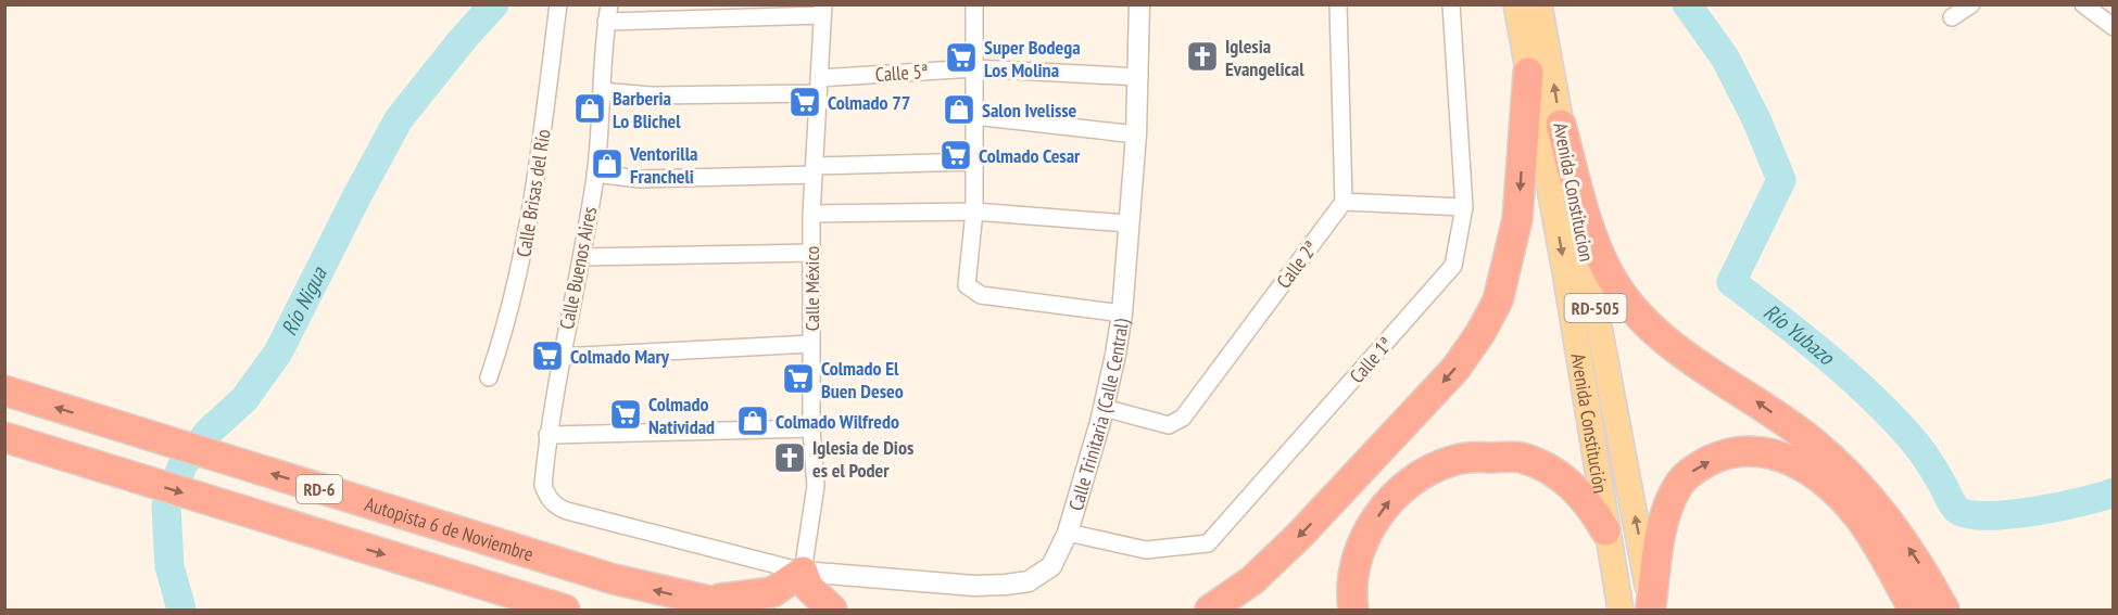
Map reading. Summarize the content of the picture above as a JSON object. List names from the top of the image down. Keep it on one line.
{"streets":{"highway":["RD-6","Autopista 6 de Noviembre"],"main road":["Avenida Constitucion","RD-505","Avenida Constitución"],"street":["Calle 5ª","Calle Brisas del Río","Calle 2ª","Calle Buenos Aires","Calle México","Calle 1ª","Calle Trinitaria (Calle Central)"]},"crossings":[["Calle 5ª","Calle Buenos Aires"],["Calle 5ª","Calle México"],["Calle 5ª","Calle Trinitaria (Calle Central)"],["Calle 2ª","Calle Trinitaria (Calle Central)"],["Calle Buenos Aires","Calle México"],["Calle Buenos Aires","Calle Trinitaria (Calle Central)"],["Calle México","Calle Trinitaria (Calle Central)"],["Calle 1ª","Calle Trinitaria (Calle Central)"]],"one_way":["Avenida Constitucion","Avenida Constitución"],"water":["Río Nigua","Río Yubazo"],"places":{"church":["Iglesia Evangelical","Iglesia de Dios es el Poder"],"supermarket":["Super Bodega Los Molina","Colmado 77","Colmado Cesar","Colmado Mary","Colmado El Buen Deseo","Colmado Natividad"],"shop":["Barberia Lo Blichel","Salon Ivelisse","Ventorilla Francheli","Colmado Wilfredo"]}}
